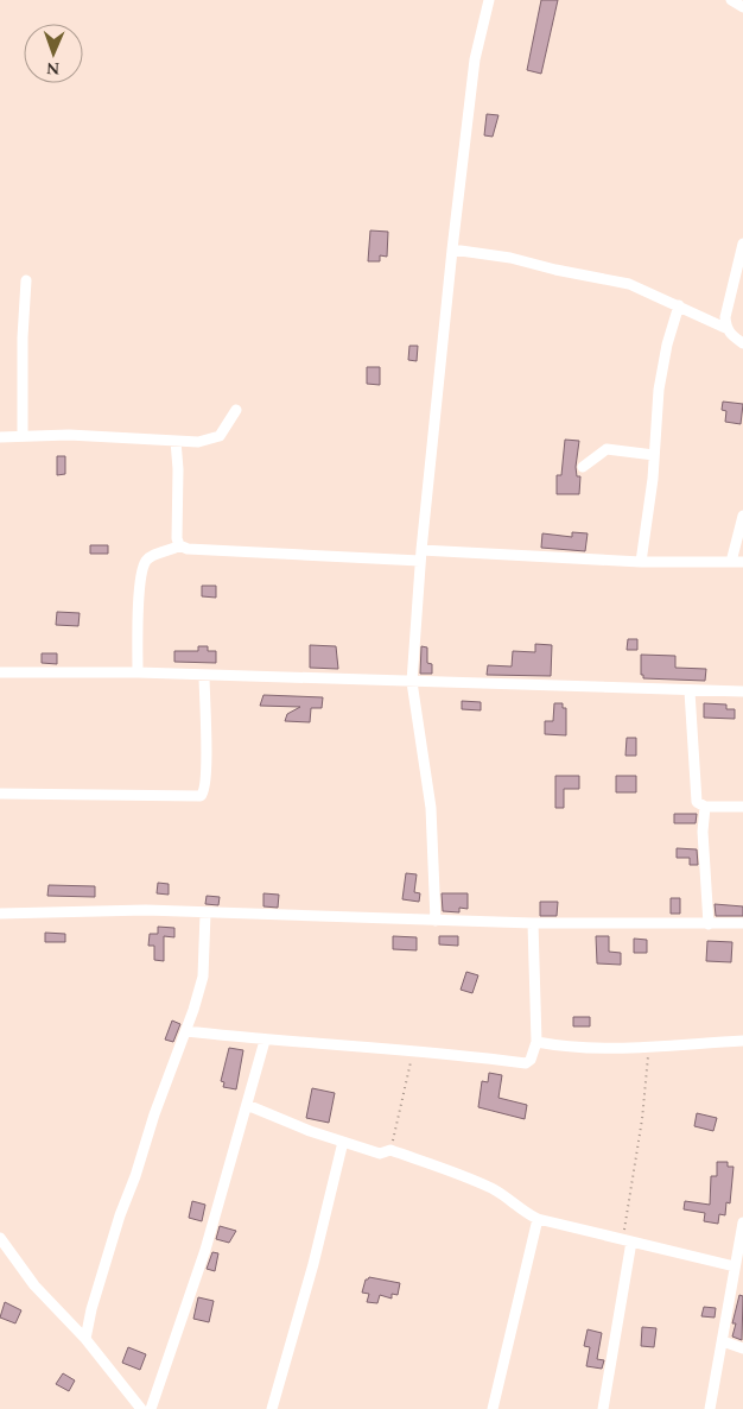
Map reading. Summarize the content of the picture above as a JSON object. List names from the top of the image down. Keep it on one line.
{"north":"bottom"}
